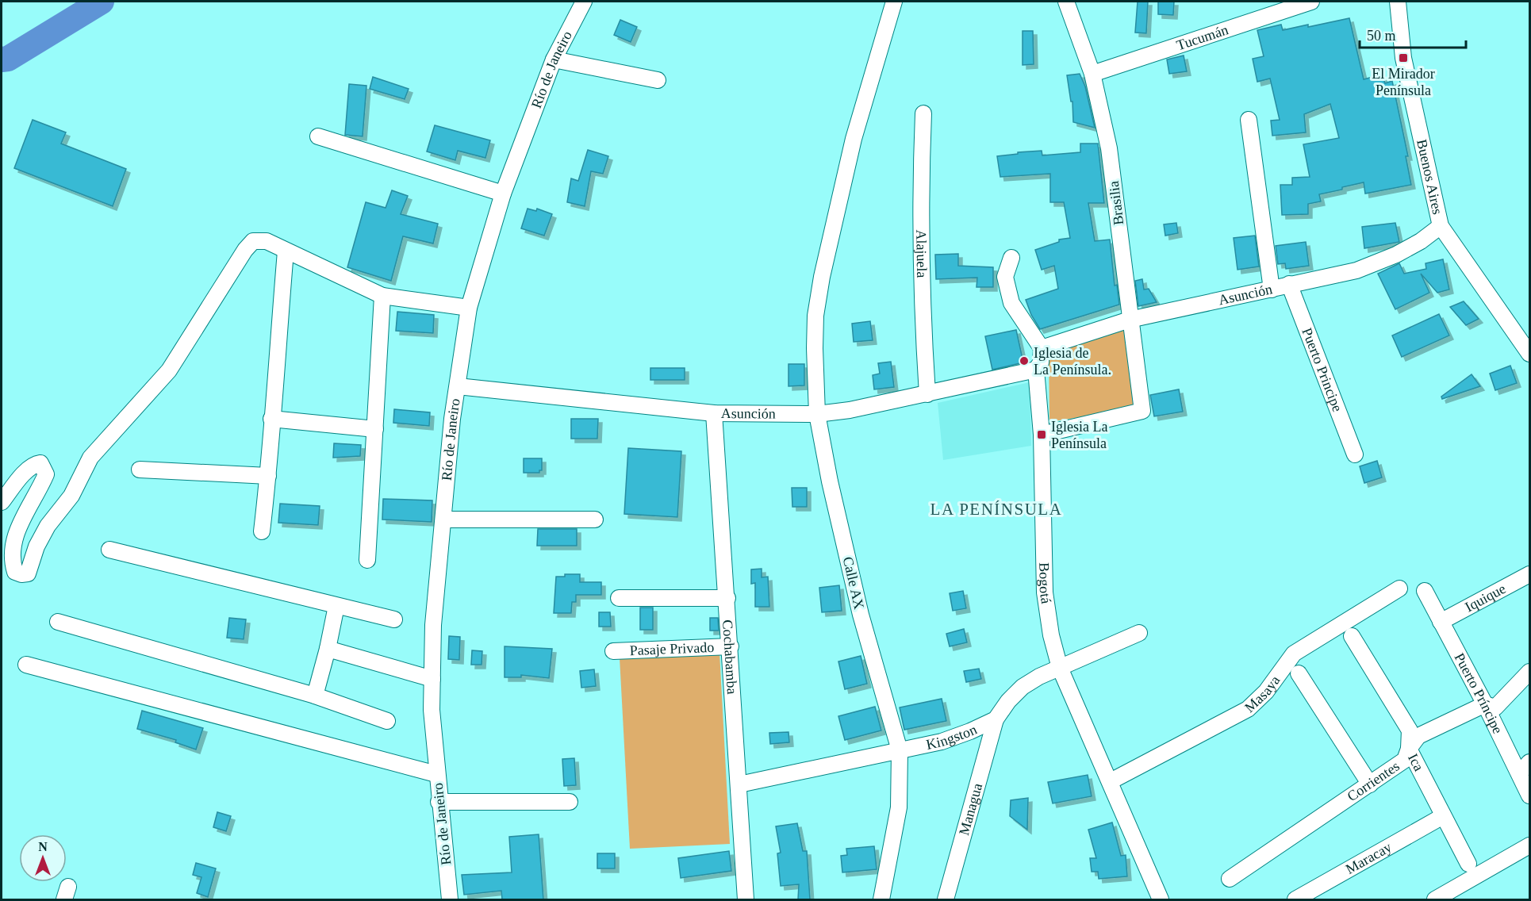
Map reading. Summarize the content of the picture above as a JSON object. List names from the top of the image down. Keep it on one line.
{"streets":{"street":["Tucumán","Río de Janeiro","Buenos Aires","Brasilia","Alajuela","Asunción","Puerto Principe","Calle AX","Bogotá","Iquique","Pasaje Privado","Cochabamba","Masaya","Puerto Príncipe","Kingston","Ica","Corrientes","Managua","Maracay"]},"crossings":[["Tucumán","Brasilia"],["Río de Janeiro","Asunción"],["Buenos Aires","Asunción"],["Brasilia","Asunción"],["Brasilia","Bogotá"],["Alajuela","Asunción"],["Asunción","Puerto Principe"],["Asunción","Calle AX"],["Asunción","Bogotá"],["Asunción","Cochabamba"],["Calle AX","Kingston"],["Bogotá","Masaya"],["Bogotá","Kingston"],["Iquique","Puerto Príncipe"],["Pasaje Privado","Cochabamba"],["Cochabamba","Kingston"],["Puerto Príncipe","Corrientes"],["Kingston","Managua"],["Ica","Corrientes"],["Ica","Maracay"]],"districts":["LA PENÍNSULA"],"places":{"transit":["El Mirador Península","Iglesia La Península"],"other":["Iglesia de La Península."]},"scale_bar":"50 m","north":"top"}
